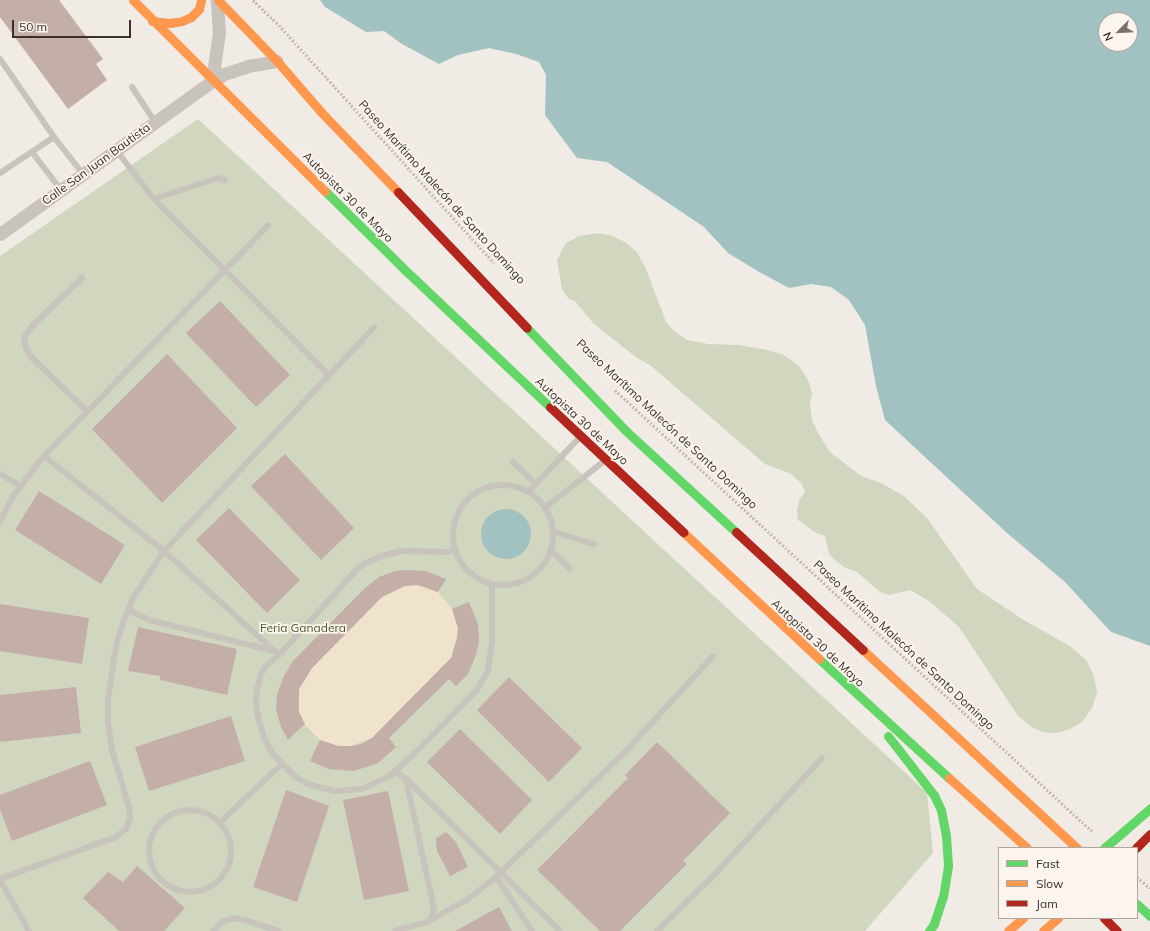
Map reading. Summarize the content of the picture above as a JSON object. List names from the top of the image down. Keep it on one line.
{"streets":{"highway":["Autopista 30 de Mayo"],"street":["Calle San Juan Bautista"],"path":["Paseo Marítimo Malecón de Santo Domingo"]},"crossings":[["Calle San Juan Bautista","Autopista 30 de Mayo"]],"parks":["Feria Ganadera"],"legend":["Fast","Slow","Jam"],"scale_bar":"50 m","north":"bottom left"}
